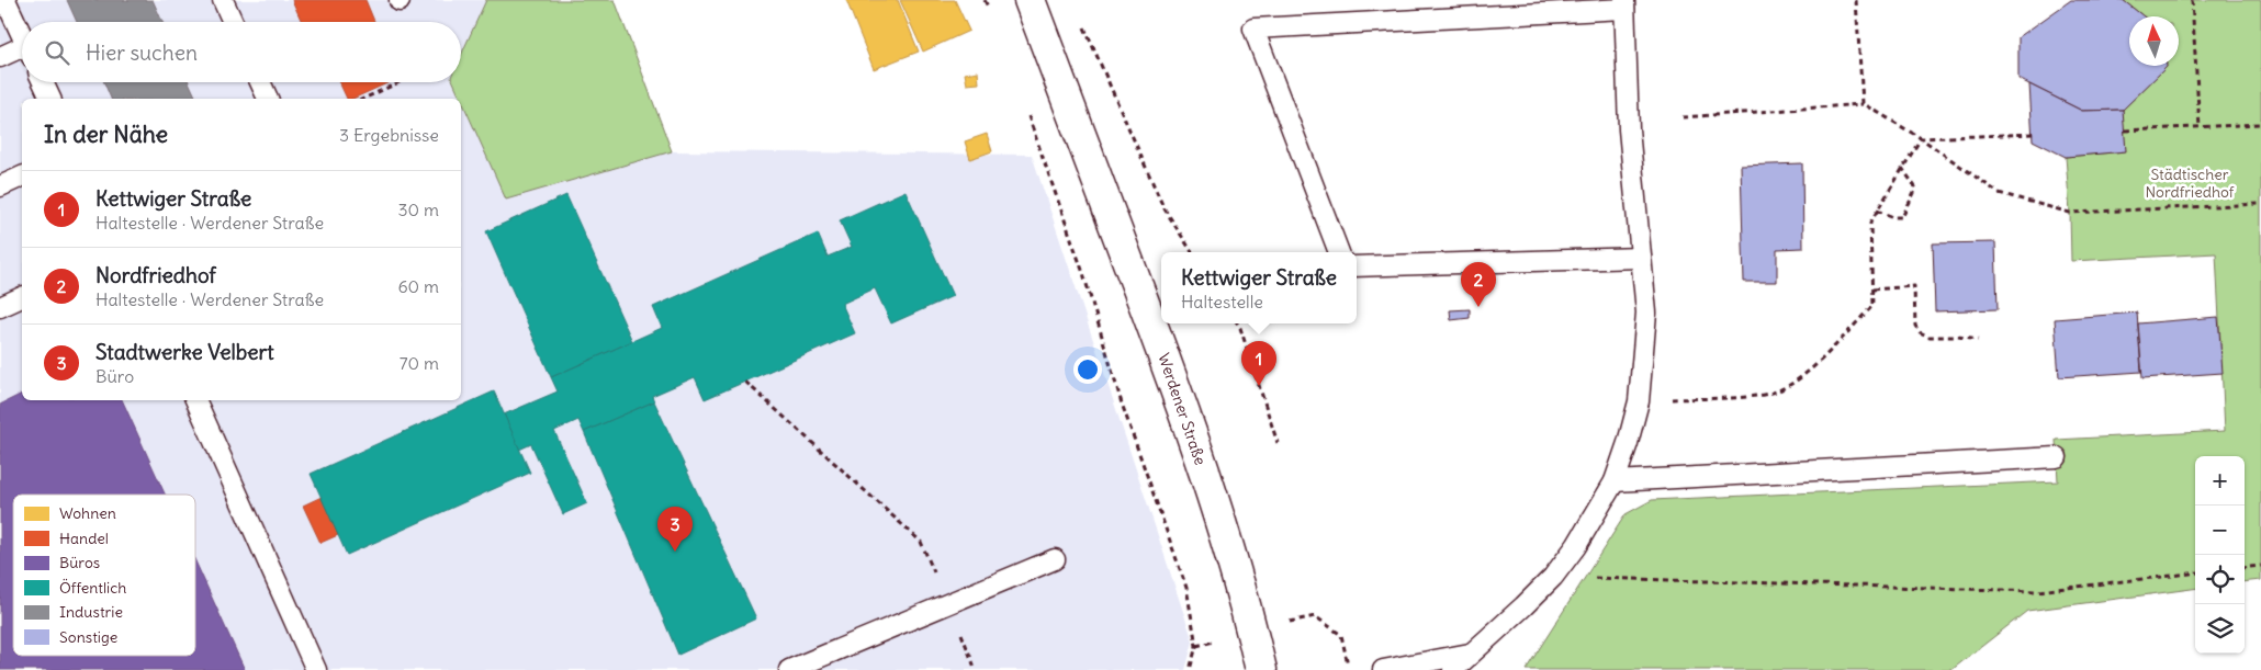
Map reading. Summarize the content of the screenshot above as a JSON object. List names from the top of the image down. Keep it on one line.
{"streets":{"main road":["Werdener Straße"]},"parks":["Städtischer Nordfriedhof"],"legend":["Wohnen","Handel","Büros","Öffentlich","Industrie","Sonstige"],"north":"top","page":{"search":"Hier suchen","heading":["In der Nähe","3 Ergebnisse"],"list":[{"mark":"1","name":"Kettwiger Straße","note":"Haltestelle · Werdener Straße","value":"30 m"},{"mark":"2","name":"Nordfriedhof","note":"Haltestelle · Werdener Straße","value":"60 m"},{"mark":"3","name":"Stadtwerke Velbert","note":"Büro","value":"70 m"}],"popup":["Kettwiger Straße","Haltestelle"],"pins":["2","1","3"],"map_buttons":["+","−"]}}
